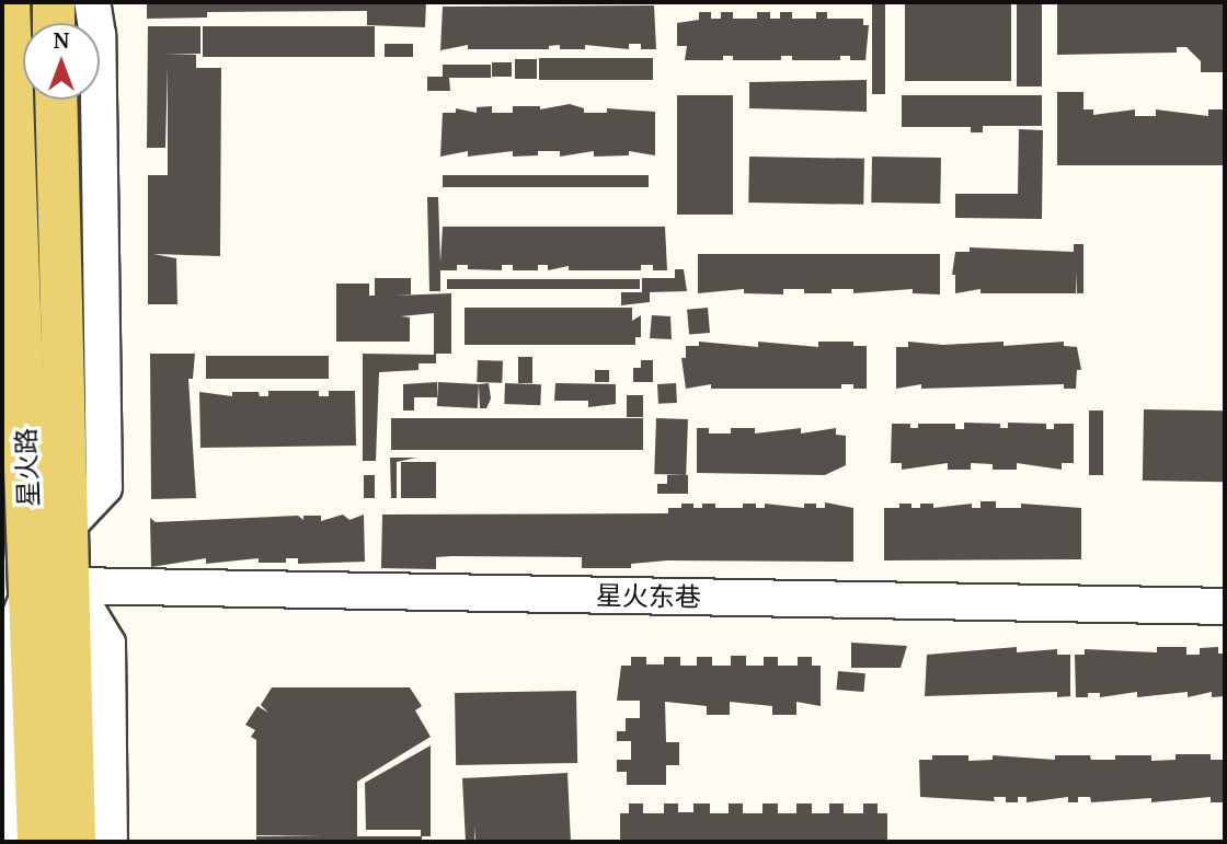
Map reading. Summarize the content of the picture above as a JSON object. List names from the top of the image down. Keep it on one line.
{"streets":{"main road":["星火路"],"street":["星火东巷"]},"crossings":[["星火路","星火东巷"]],"north":"top"}
